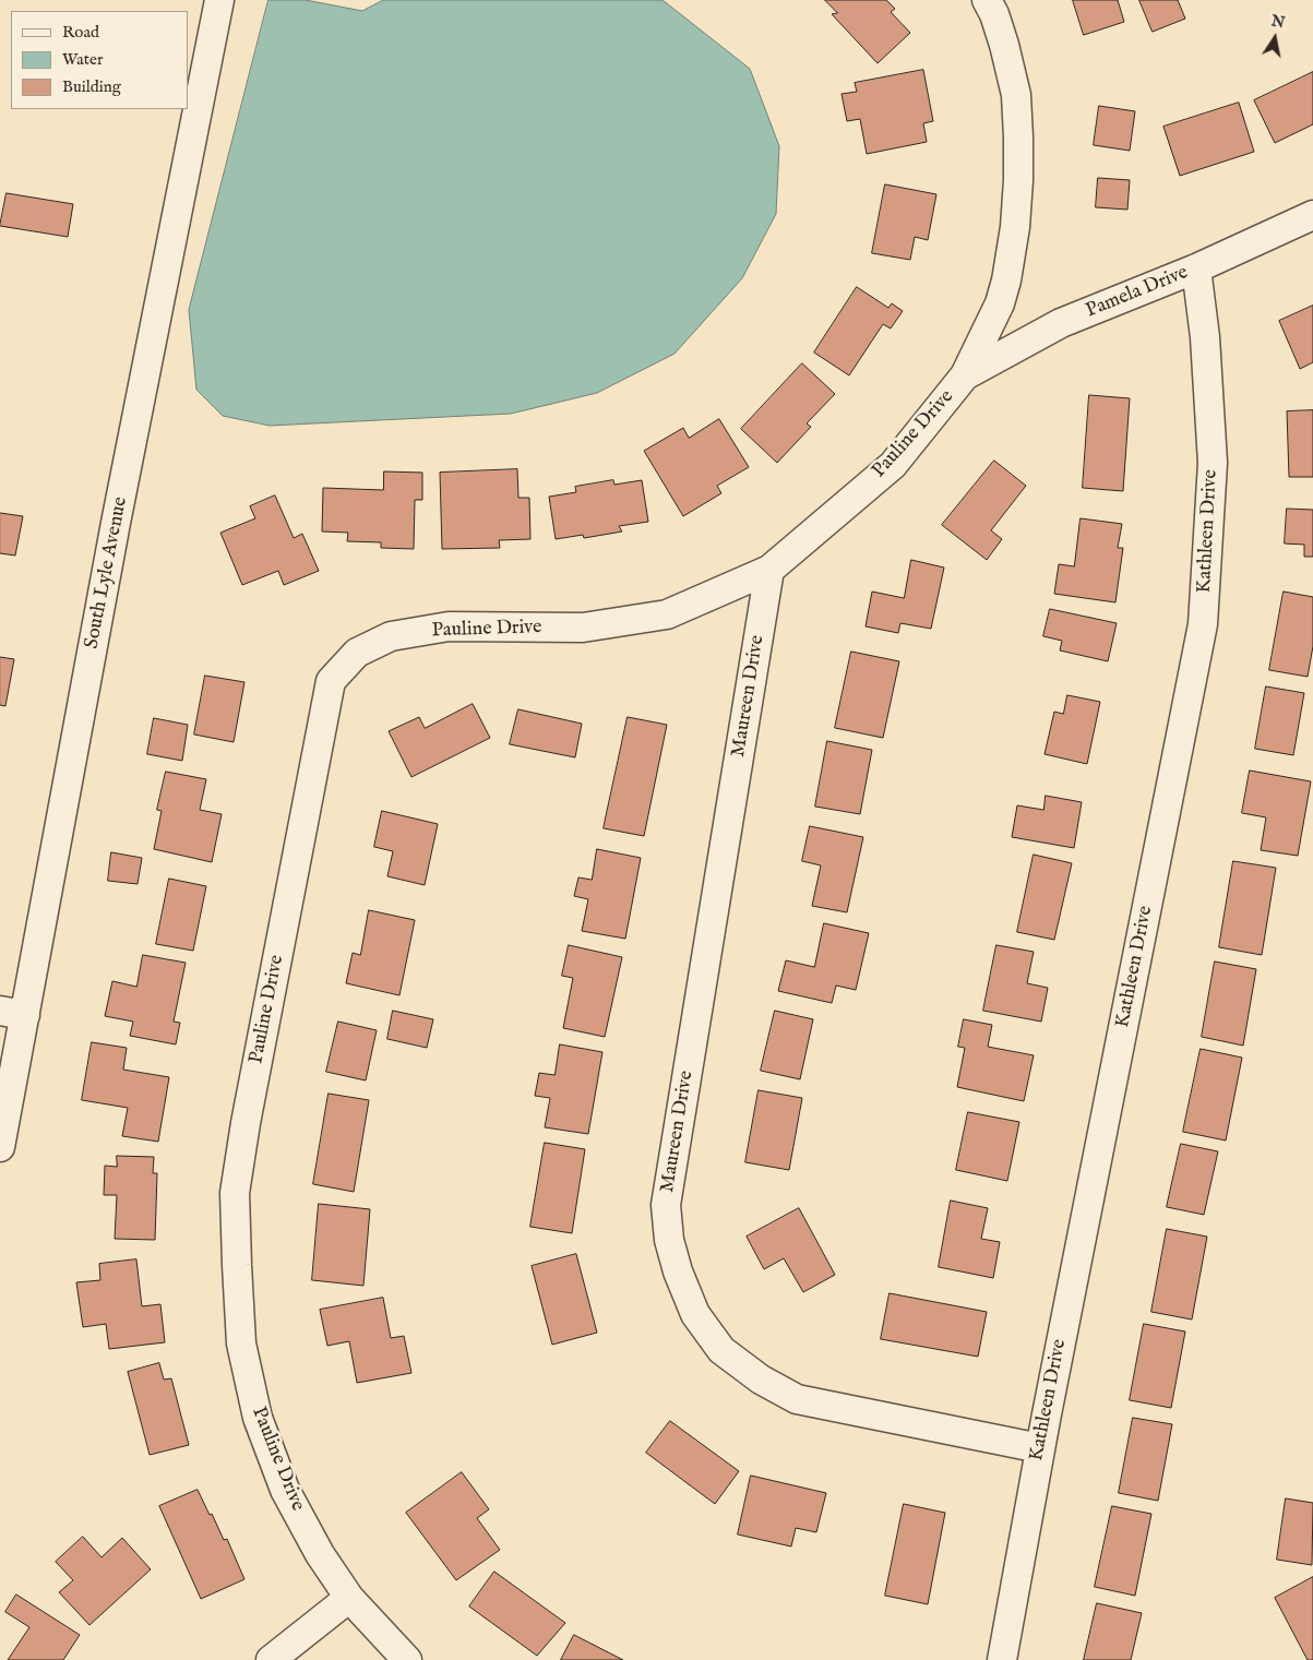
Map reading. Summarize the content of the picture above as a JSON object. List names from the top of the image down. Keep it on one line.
{"streets":{"street":["Pamela Drive","Pauline Drive","Kathleen Drive","South Lyle Avenue","Maureen Drive"]},"crossings":[["Pamela Drive","Pauline Drive"],["Pamela Drive","Kathleen Drive"],["Pauline Drive","Maureen Drive"],["Kathleen Drive","Maureen Drive"]],"legend":["Road","Water","Building"],"north":"top"}
